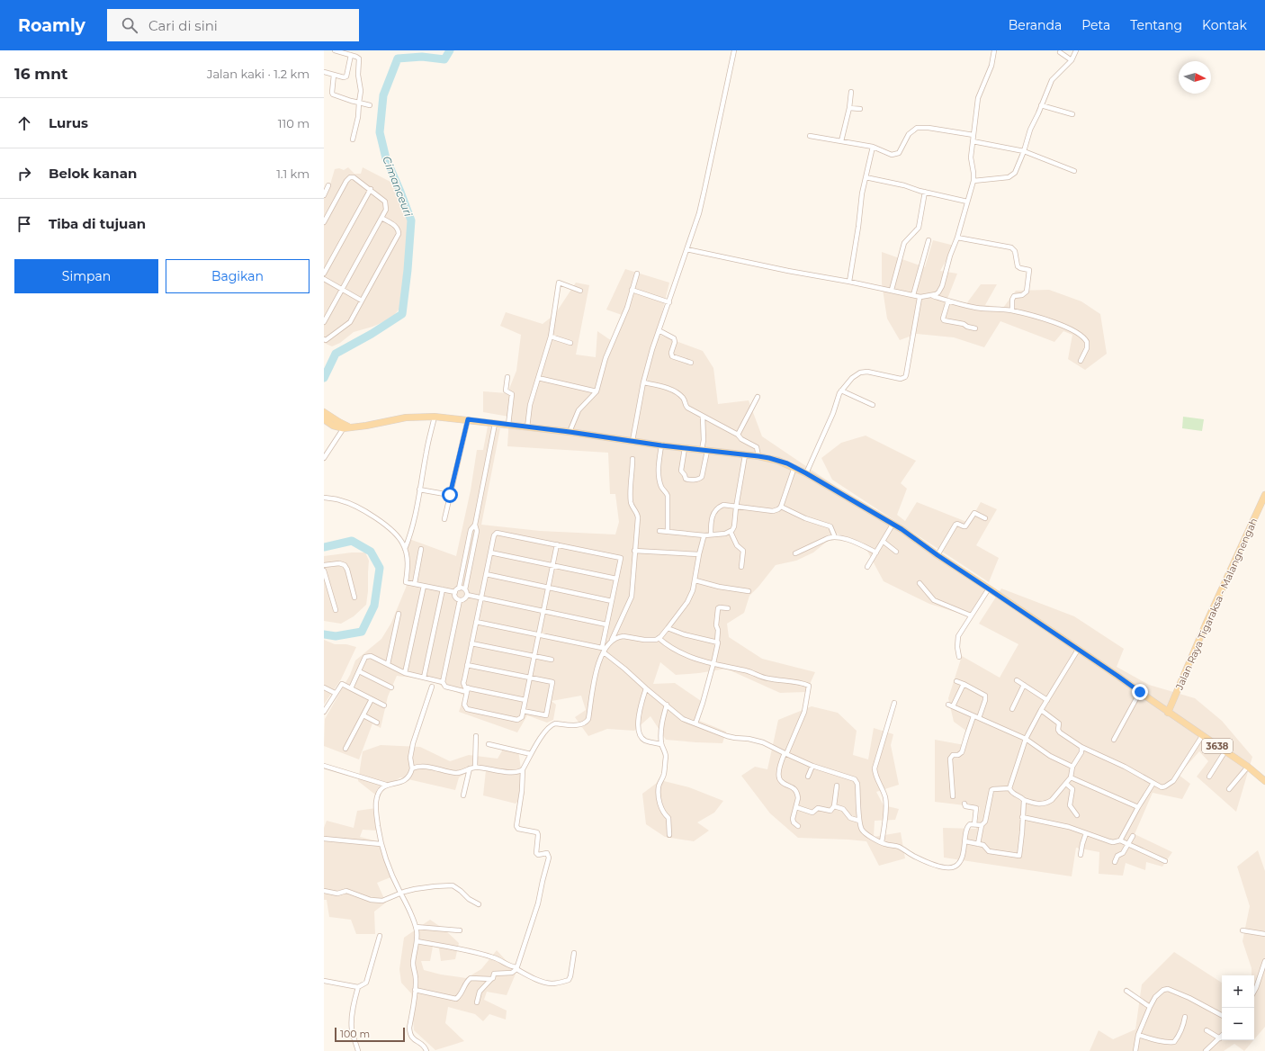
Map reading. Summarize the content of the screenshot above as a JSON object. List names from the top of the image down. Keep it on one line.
{"streets":{"main road":["Jalan Raya Tigaraksa - Malangnengah","3638"]},"crossings":[["Jalan Raya Tigaraksa - Malangnengah","3638"]],"water":["Cimanceuri"],"scale_bar":"100 m","north":"right","page":{"header":"Roamly","search":"Cari di sini","nav":["Beranda","Peta","Tentang","Kontak"],"heading":["16 mnt","Jalan kaki · 1.2 km"],"list":[["Lurus","110 m"],["Belok kanan","1.1 km"],"Tiba di tujuan"],"buttons":["Simpan","Bagikan"],"map_buttons":["+","−"],"scale":"100 m"}}
